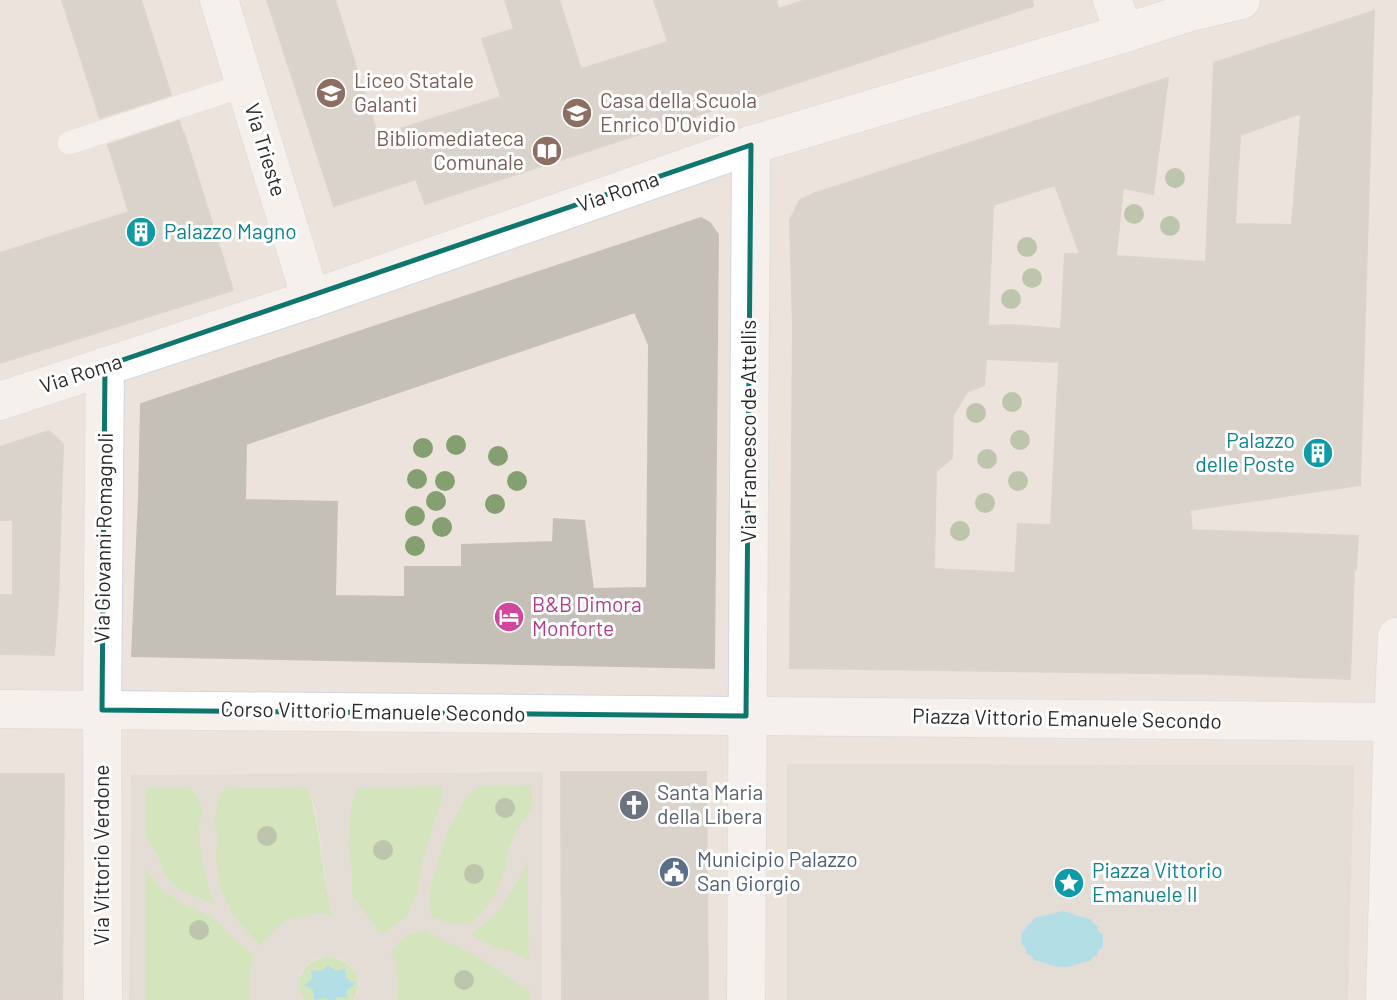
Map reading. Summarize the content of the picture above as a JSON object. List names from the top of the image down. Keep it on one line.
{"streets":{"street":["Via Trieste","Via Roma","Via Francesco de Attellis","Via Giovanni Romagnoli","Corso Vittorio Emanuele Secondo","Piazza Vittorio Emanuele Secondo","Via Vittorio Verdone"]},"crossings":[["Via Trieste","Via Roma"],["Via Roma","Via Francesco de Attellis"],["Via Roma","Via Giovanni Romagnoli"],["Via Francesco de Attellis","Corso Vittorio Emanuele Secondo"],["Via Francesco de Attellis","Piazza Vittorio Emanuele Secondo"],["Via Giovanni Romagnoli","Corso Vittorio Emanuele Secondo"],["Via Giovanni Romagnoli","Via Vittorio Verdone"],["Corso Vittorio Emanuele Secondo","Piazza Vittorio Emanuele Secondo"],["Corso Vittorio Emanuele Secondo","Via Vittorio Verdone"]],"places":{"school or university":["Liceo Statale Galanti","Casa della Scuola Enrico D'Ovidio"],"library":["Bibliomediateca Comunale"],"building":["Palazzo Magno","Palazzo delle Poste"],"hotel":["B&B Dimora Monforte"],"church":["Santa Maria della Libera"],"public building":["Municipio Palazzo San Giorgio"],"place":["Piazza Vittorio Emanuele II"]}}
